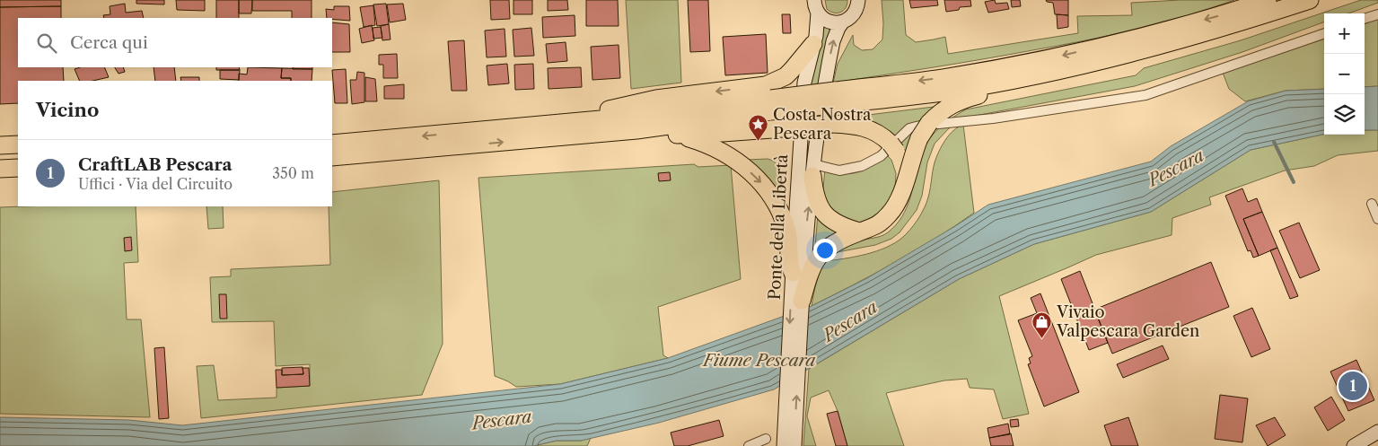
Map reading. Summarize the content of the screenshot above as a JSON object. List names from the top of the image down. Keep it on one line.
{"streets":{"main road":["Ponte della Libertà"]},"water":["Pescara","Fiume Pescara"],"places":{"place":["Costa Nostra Pescara"],"shop":["Vivaio Valpescara Garden"]},"page":{"map_buttons":["+","−"],"search":"Cerca qui","heading":"Vicino","list":[{"mark":"1","name":"CraftLAB Pescara","note":"Uffici · Via del Circuito","value":"350 m"}],"pins":"1"}}
